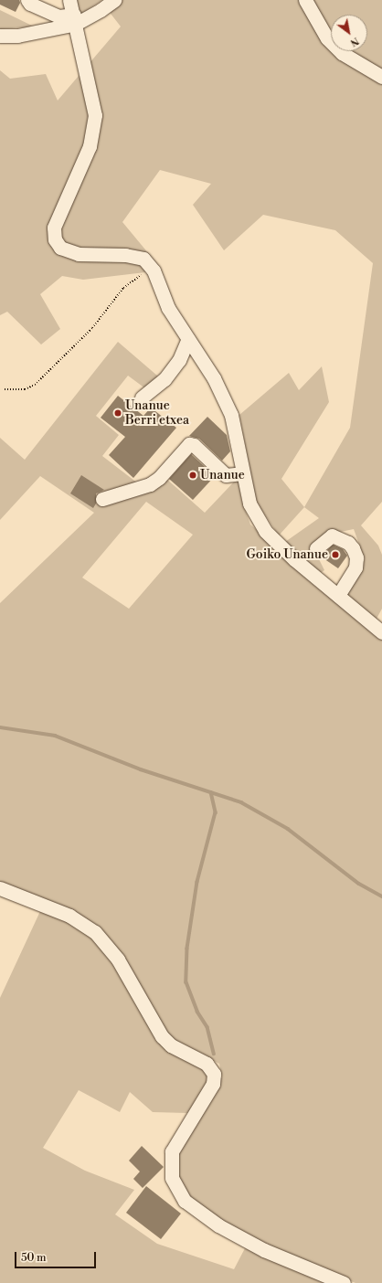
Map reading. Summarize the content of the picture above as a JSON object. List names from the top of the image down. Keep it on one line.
{"places":["Unanue Berri etxea","Unanue","Goiko Unanue"],"scale_bar":"50 m","north":"bottom right"}
